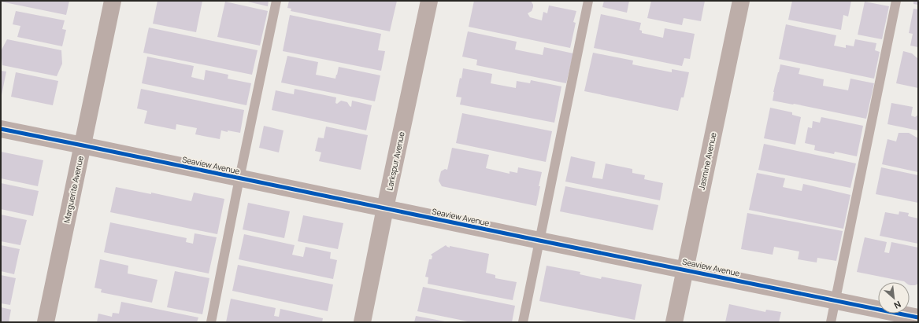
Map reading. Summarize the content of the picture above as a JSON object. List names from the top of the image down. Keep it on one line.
{"streets":{"street":["Larkspur Avenue","Jasmine Avenue","Seaview Avenue","Marguerite Avenue"]},"crossings":[["Larkspur Avenue","Seaview Avenue"],["Jasmine Avenue","Seaview Avenue"],["Seaview Avenue","Marguerite Avenue"]],"north":"bottom right"}
